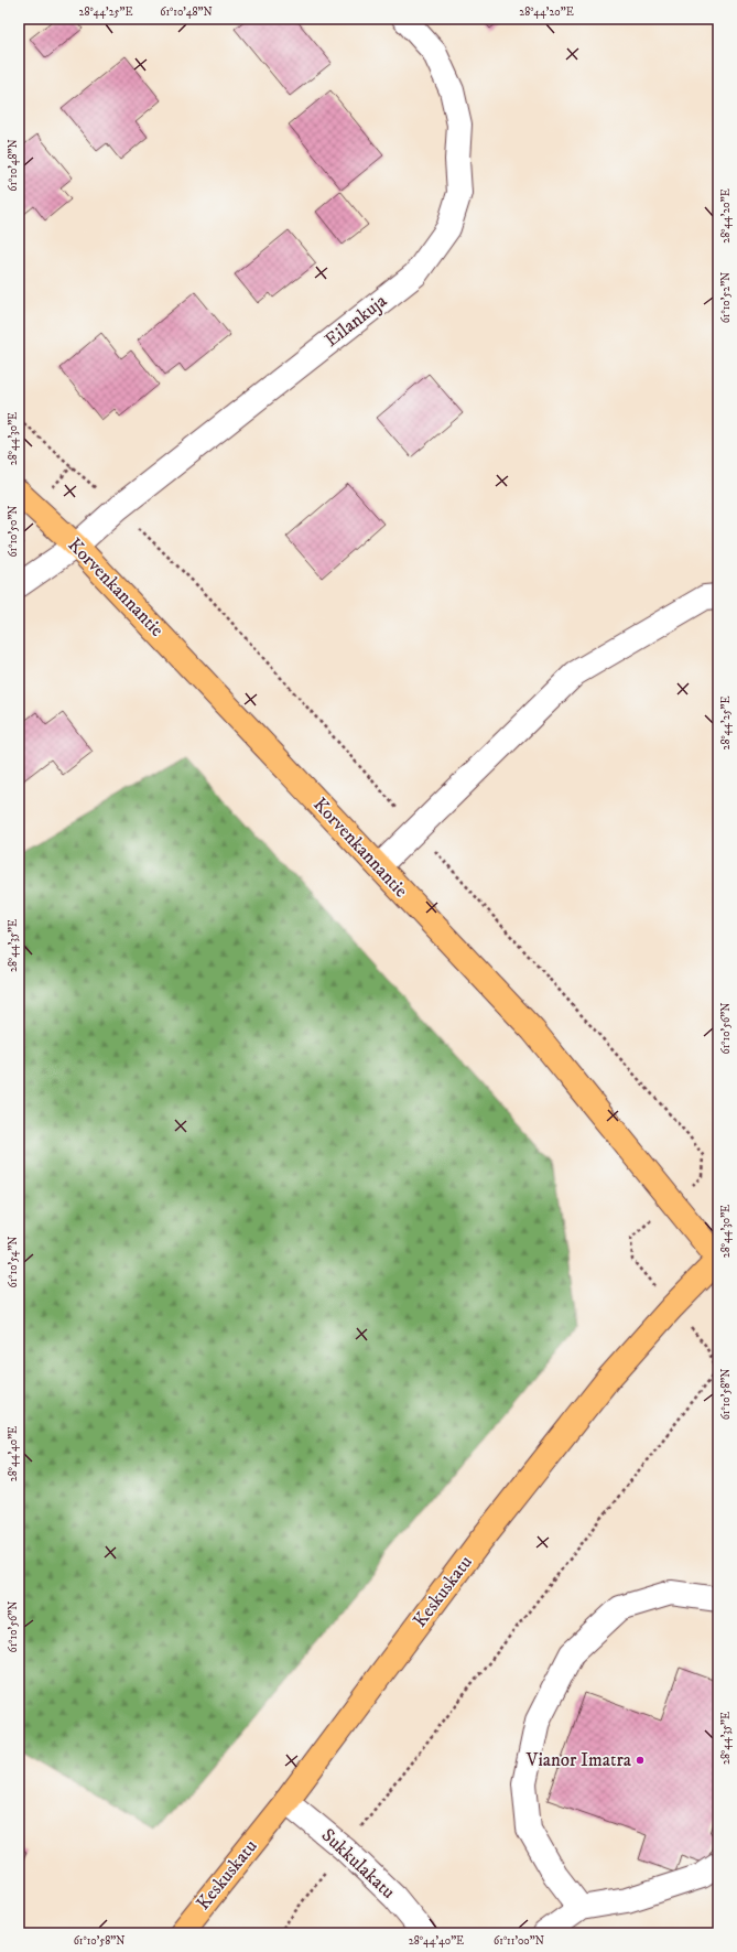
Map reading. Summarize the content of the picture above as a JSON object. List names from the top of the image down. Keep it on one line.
{"streets":{"main road":["Korvenkannantie","Keskuskatu"],"street":["Eilankuja","Sukkulakatu"]},"crossings":[["Eilankuja","Korvenkannantie"],["Korvenkannantie","Keskuskatu"],["Keskuskatu","Sukkulakatu"]],"places":["Vianor Imatra"],"coordinates":["28°44'25\"E","61°10'48\"N","28°44'20\"E","61°10'52\"N","28°44'30\"E","61°10'50\"N","28°44'35\"E","61°10'56\"N","61°10'54\"N","61°10'58\"N","28°44'40\"E","61°11'00\"N"]}
